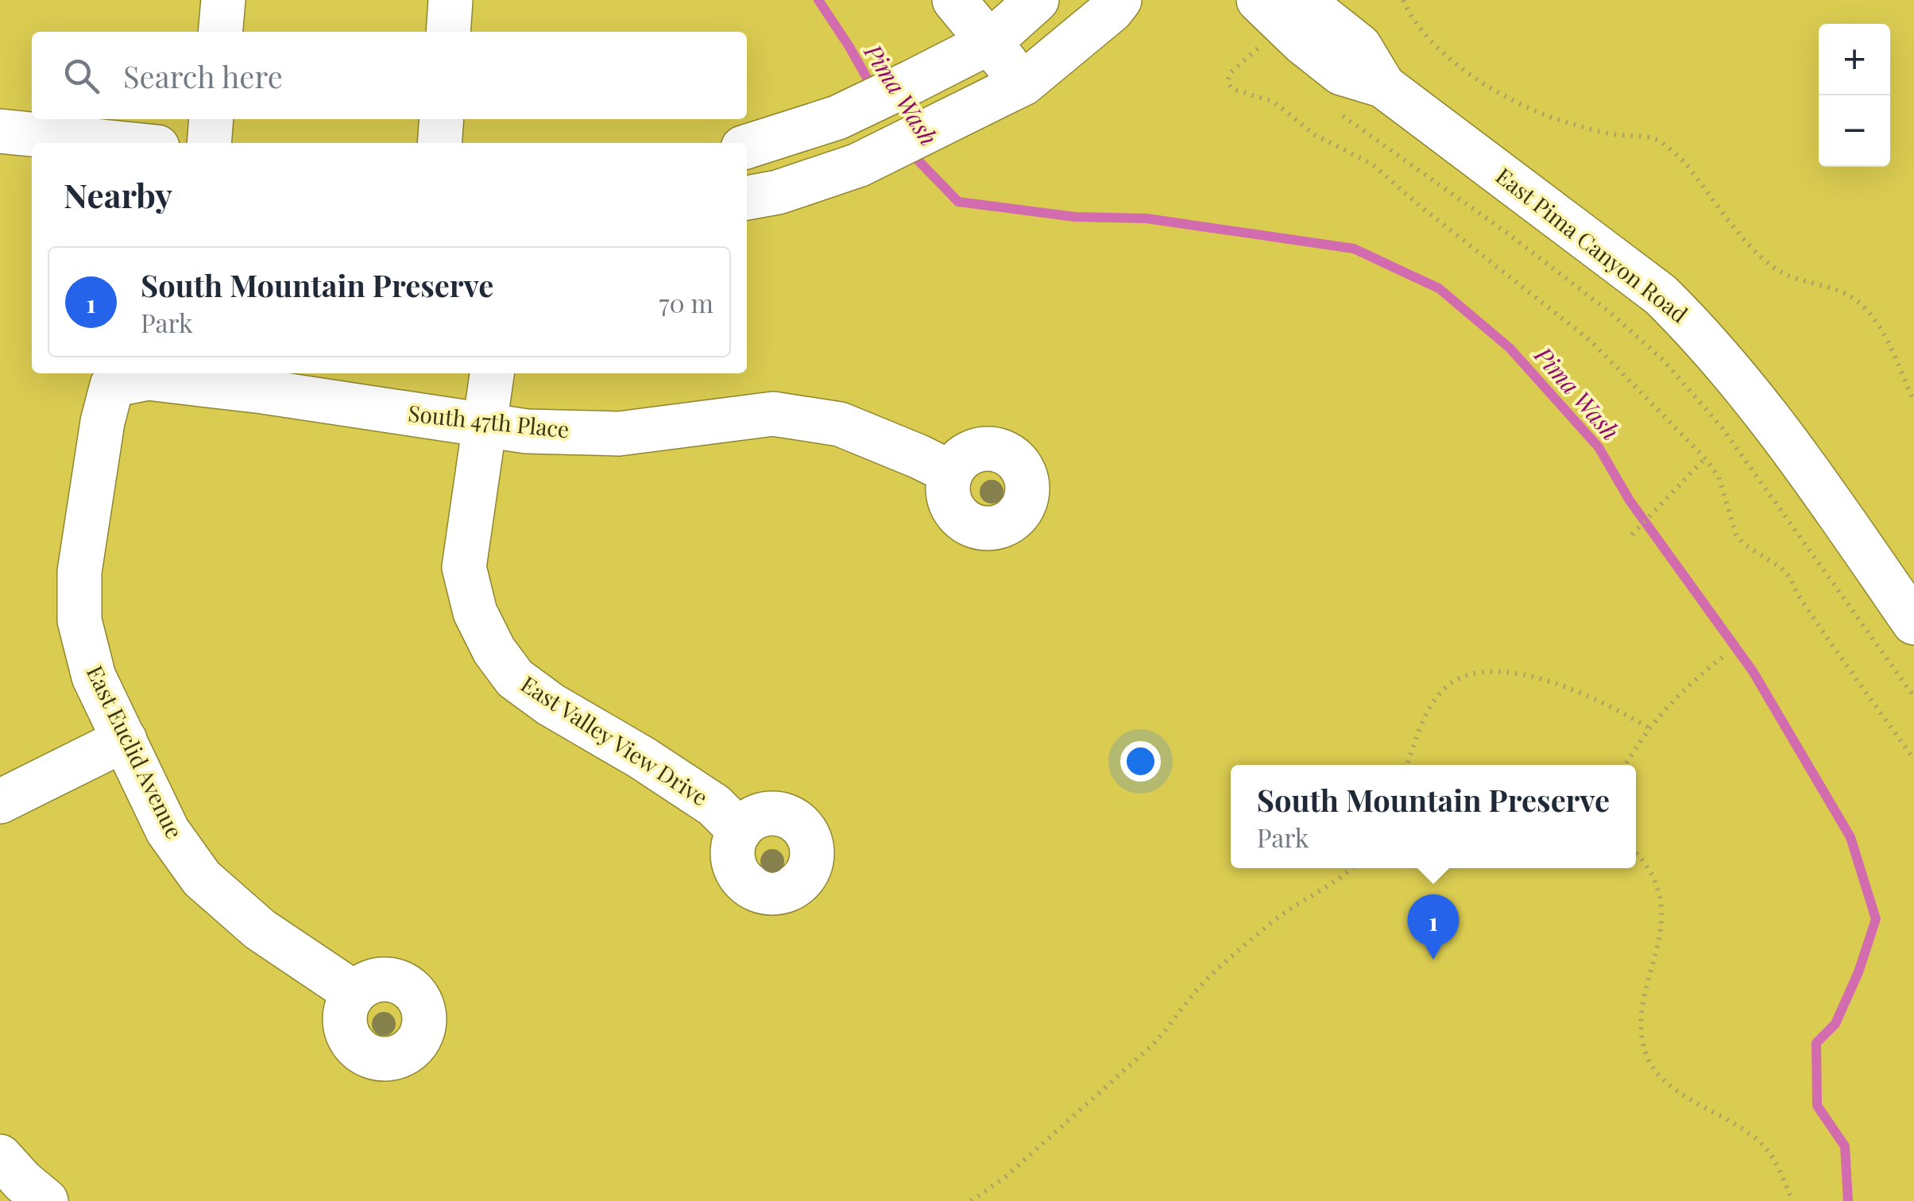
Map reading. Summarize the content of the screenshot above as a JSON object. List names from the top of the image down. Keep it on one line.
{"streets":{"street":["East Pima Canyon Road","South 47th Place","East Valley View Drive","East Euclid Avenue"]},"crossings":[["South 47th Place","East Valley View Drive"],["South 47th Place","East Euclid Avenue"]],"water":["Pima Wash"],"page":{"map_buttons":["+","−"],"search":"Search here","heading":"Nearby","list":[{"mark":"1","name":"South Mountain Preserve","note":"Park","value":"70 m"}],"popup":["South Mountain Preserve","Park"],"pins":"1"}}
